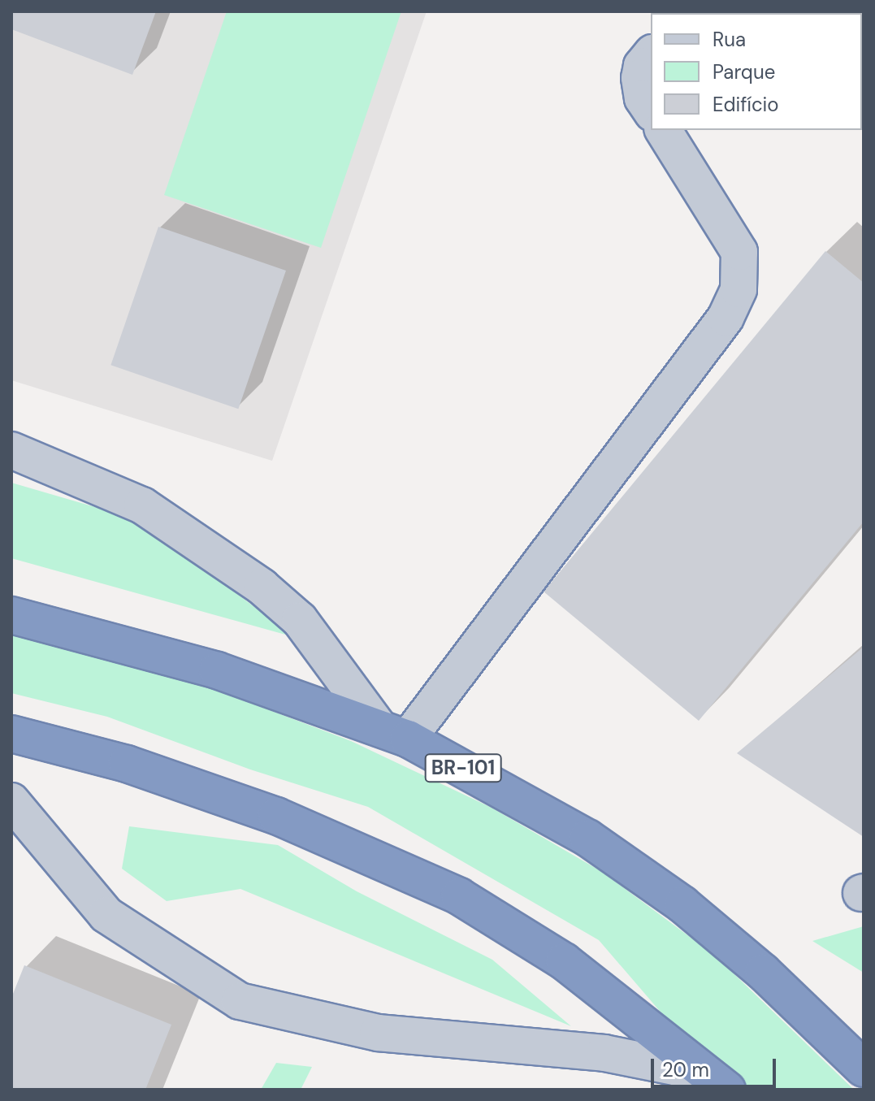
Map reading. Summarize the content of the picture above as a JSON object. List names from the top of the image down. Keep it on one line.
{"streets":{"highway":["BR-101"]},"legend":["Rua","Parque","Edifício"],"scale_bar":"20 m"}
